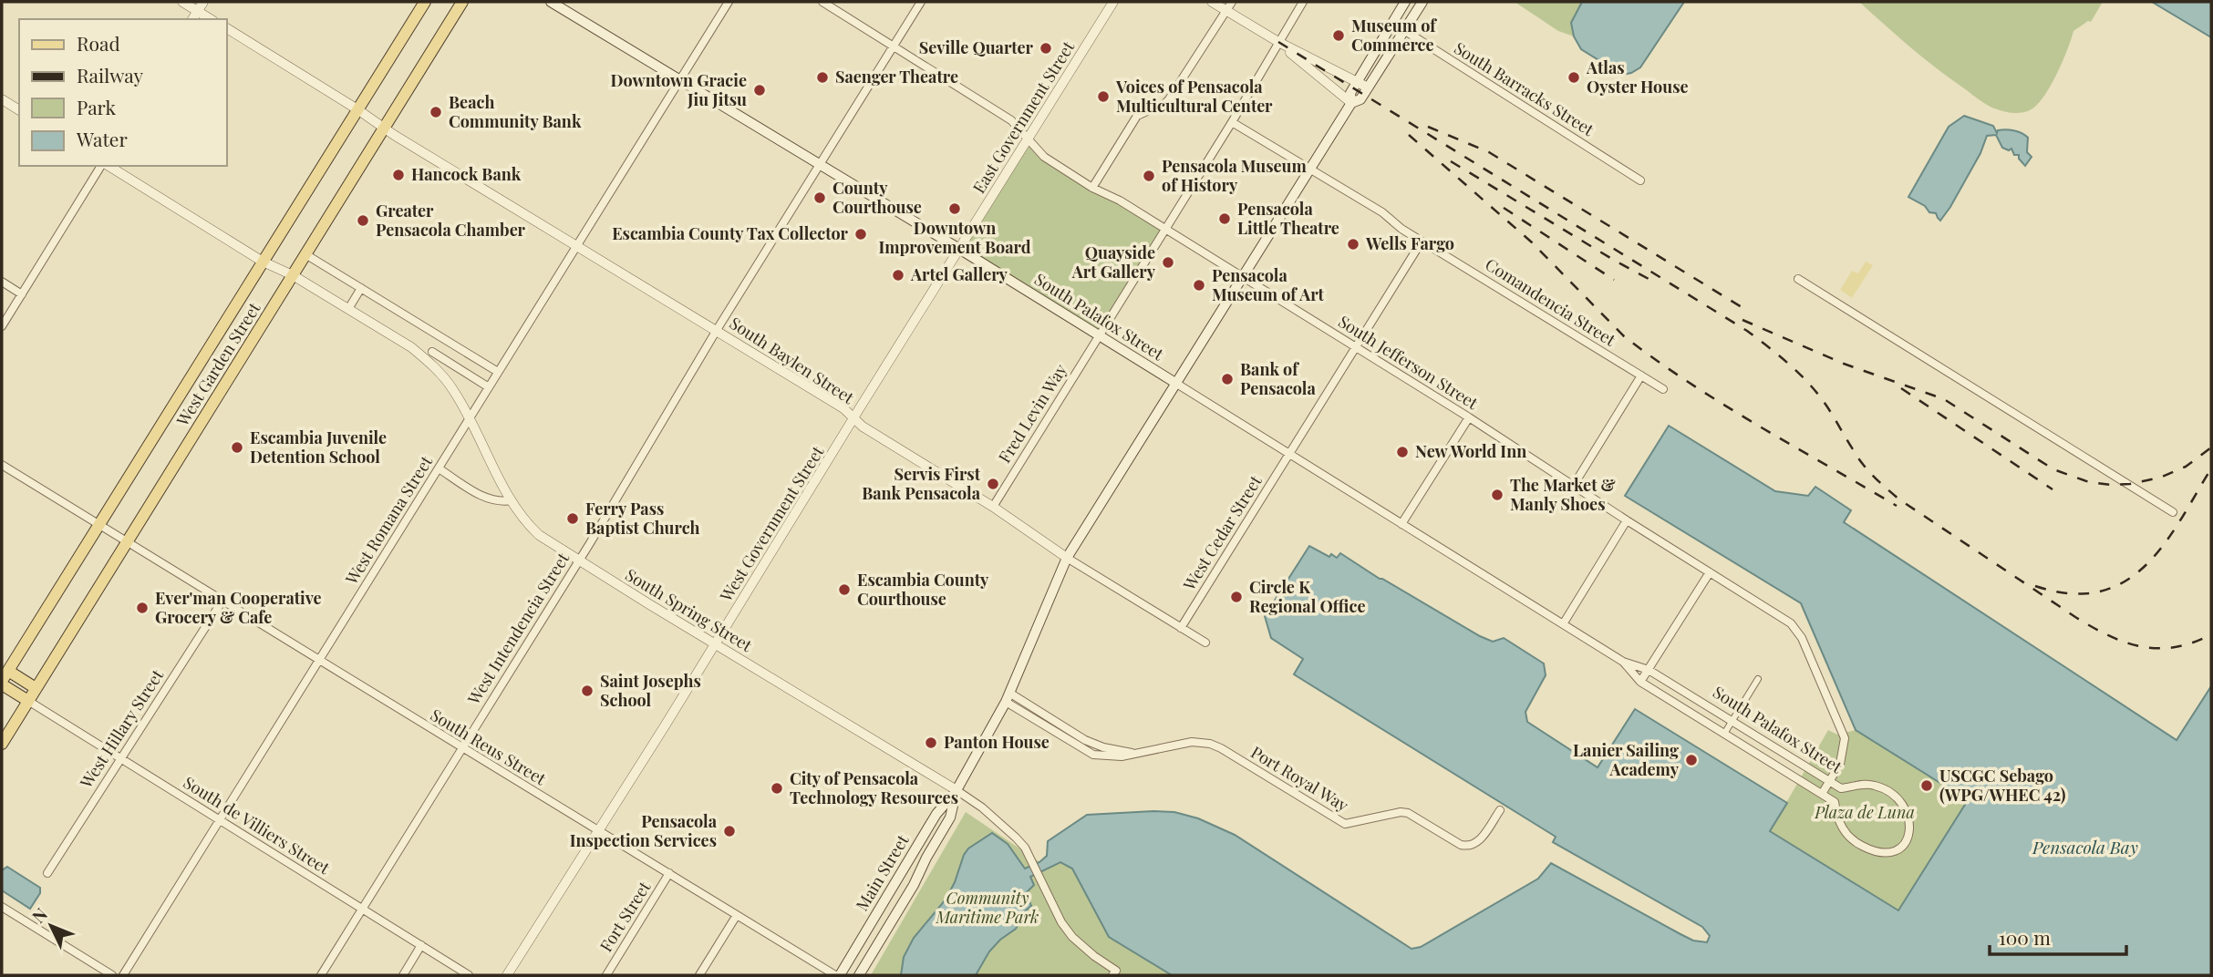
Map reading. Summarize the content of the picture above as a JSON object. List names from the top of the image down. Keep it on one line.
{"streets":{"main road":["South Palafox Street","West Garden Street","Main Street"],"street":["South Barracks Street","East Government Street","Comandencia Street","South Baylen Street","South Jefferson Street","Fred Levin Way","West Romana Street","West Government Street","West Cedar Street","South Spring Street","West Intendencia Street","West Hillary Street","South Reus Street","Port Royal Way","South de Villiers Street","Fort Street"]},"crossings":[["East Government Street","South Palafox Street"],["East Government Street","South Jefferson Street"],["East Government Street","West Government Street"],["Comandencia Street","Fred Levin Way"],["Comandencia Street","West Cedar Street"],["South Palafox Street","South Jefferson Street"],["South Palafox Street","Fred Levin Way"],["South Palafox Street","West Romana Street"],["South Palafox Street","West Government Street"],["South Palafox Street","West Cedar Street"],["South Palafox Street","West Intendencia Street"],["South Baylen Street","West Garden Street"],["South Baylen Street","Fred Levin Way"],["South Baylen Street","West Romana Street"],["South Baylen Street","West Government Street"],["South Baylen Street","West Cedar Street"],["South Baylen Street","West Intendencia Street"],["South Jefferson Street","Fred Levin Way"],["South Jefferson Street","West Cedar Street"],["South Jefferson Street","West Intendencia Street"],["West Garden Street","South Spring Street"],["West Garden Street","South Reus Street"],["West Garden Street","South de Villiers Street"],["West Romana Street","South Spring Street"],["West Romana Street","South Reus Street"],["West Romana Street","South de Villiers Street"],["West Government Street","South Spring Street"],["West Government Street","South Reus Street"],["South Spring Street","West Intendencia Street"],["South Spring Street","Main Street"],["West Intendencia Street","South Reus Street"],["West Intendencia Street","South de Villiers Street"],["West Hillary Street","South Reus Street"],["West Hillary Street","South de Villiers Street"],["South Reus Street","Main Street"],["South Reus Street","Fort Street"]],"water":["Pensacola Bay"],"parks":["Plaza de Luna","Community Maritime Park"],"places":["Museum of Commerce","Seville Quarter","Saenger Theatre","Atlas Oyster House","Downtown Gracie Jiu Jitsu","Voices of Pensacola Multicultural Center","Beach Community Bank","Hancock Bank","Pensacola Museum of History","County Courthouse","Downtown Improvement Board","Pensacola Little Theatre","Greater Pensacola Chamber","Escambia County Tax Collector","Wells Fargo","Quayside Art Gallery","Artel Gallery","Pensacola Museum of Art","Bank of Pensacola","Escambia Juvenile Detention School","New World Inn","Servis First Bank Pensacola","The Market & Manly Shoes","Ferry Pass Baptist Church","Escambia County Courthouse","Circle K Regional Office","Ever'man Cooperative Grocery & Cafe","Saint Josephs School","Panton House","Lanier Sailing Academy","USCGC Sebago (WPG/WHEC 42)","City of Pensacola Technology Resources","Pensacola Inspection Services"],"legend":["Road","Railway","Park","Water"],"scale_bar":"100 m","north":"top left"}
